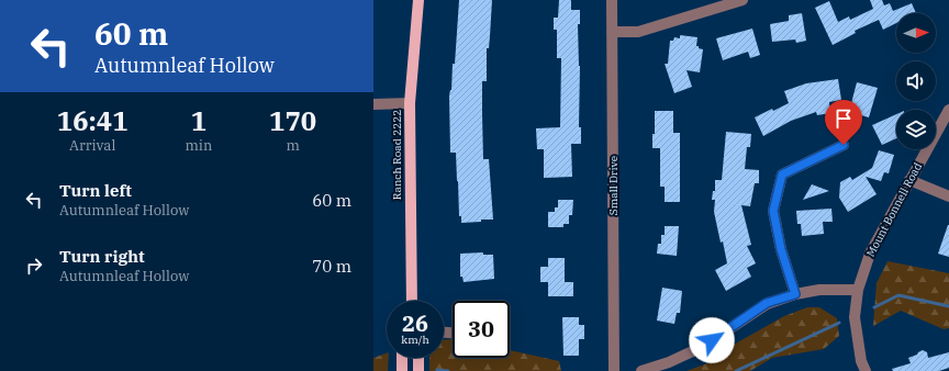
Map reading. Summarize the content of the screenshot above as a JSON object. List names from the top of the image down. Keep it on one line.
{"streets":{"main road":["Ranch Road 2222"],"street":["Small Drive","Mount Bonnell Road"]},"north":"right","page":{"turn":["60 m","Autumnleaf Hollow"],"eta":["16:41","Arrival","1","min","170","m"],"list":[{"name":"Turn left","note":"Autumnleaf Hollow","value":"60 m"},{"name":"Turn right","note":"Autumnleaf Hollow","value":"70 m"}],"speed":"26 km/h","limit":"30"}}
